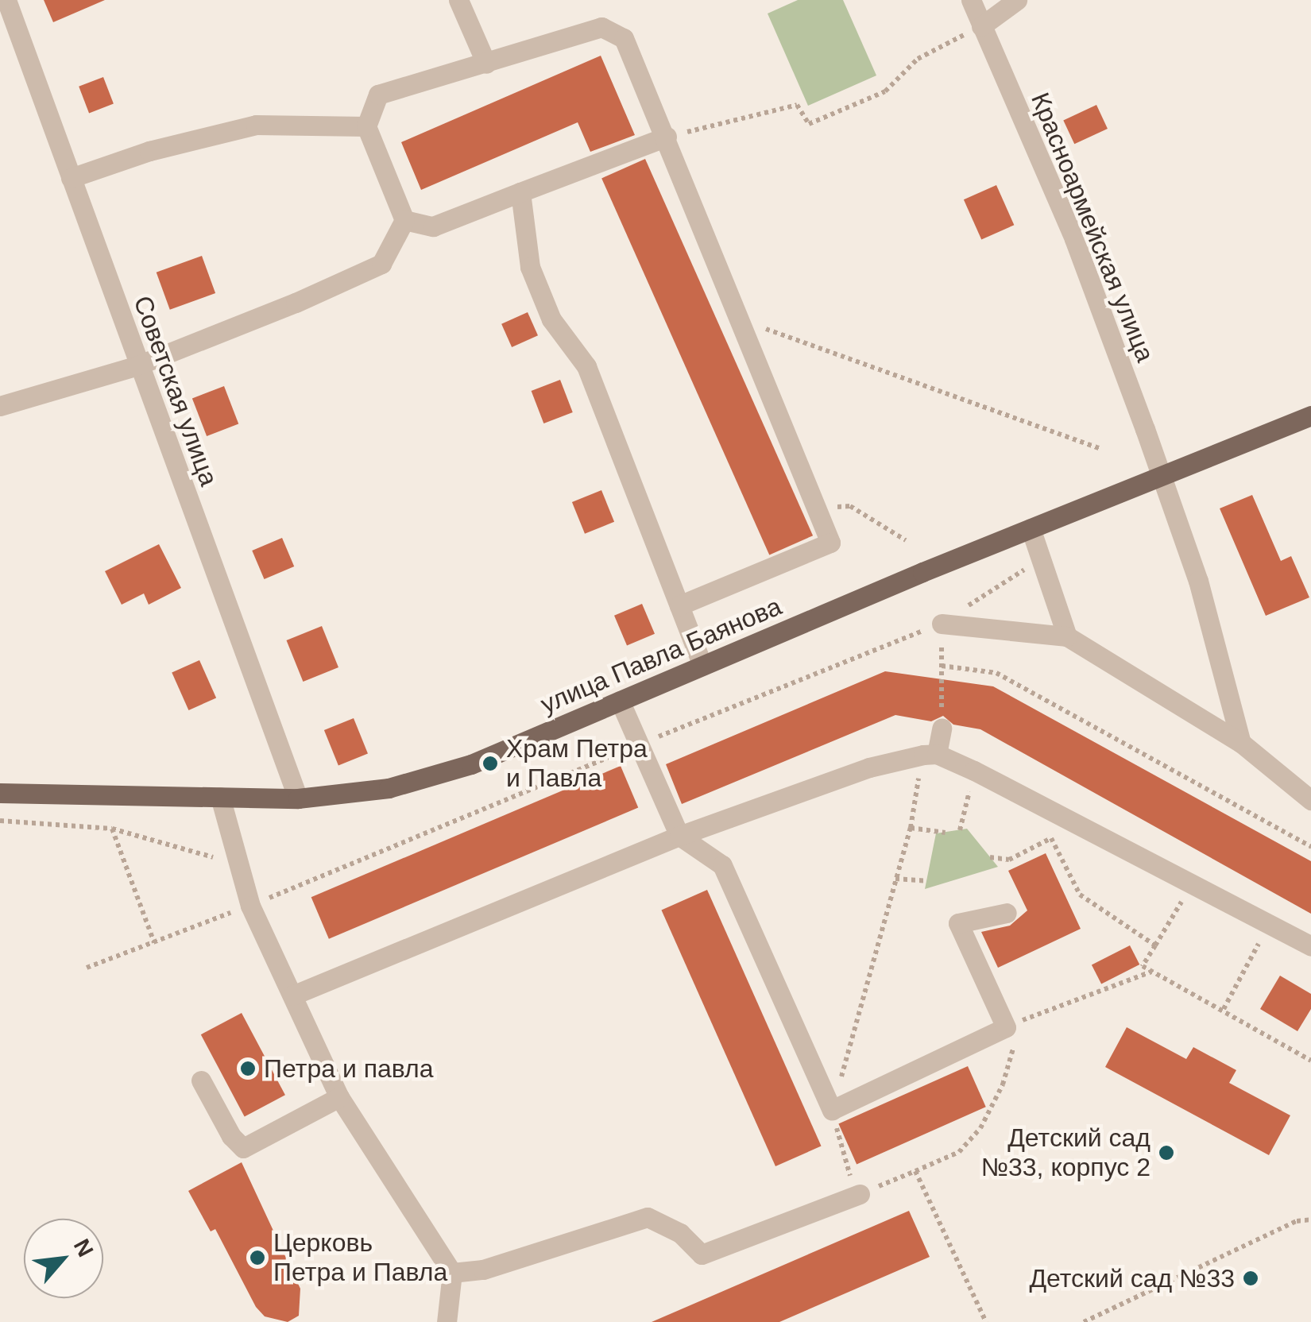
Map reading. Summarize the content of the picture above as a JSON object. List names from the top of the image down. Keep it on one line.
{"streets":{"main road":["улица Павла Баянова"],"street":["Красноармейская улица","Советская улица"]},"crossings":[["Красноармейская улица","улица Павла Баянова"],["Советская улица","улица Павла Баянова"]],"places":["Храм Петра и Павла","Петра и павла","Детский сад №33, корпус 2","Церковь Петра и Павла","Детский сад №33"],"north":"top right"}
